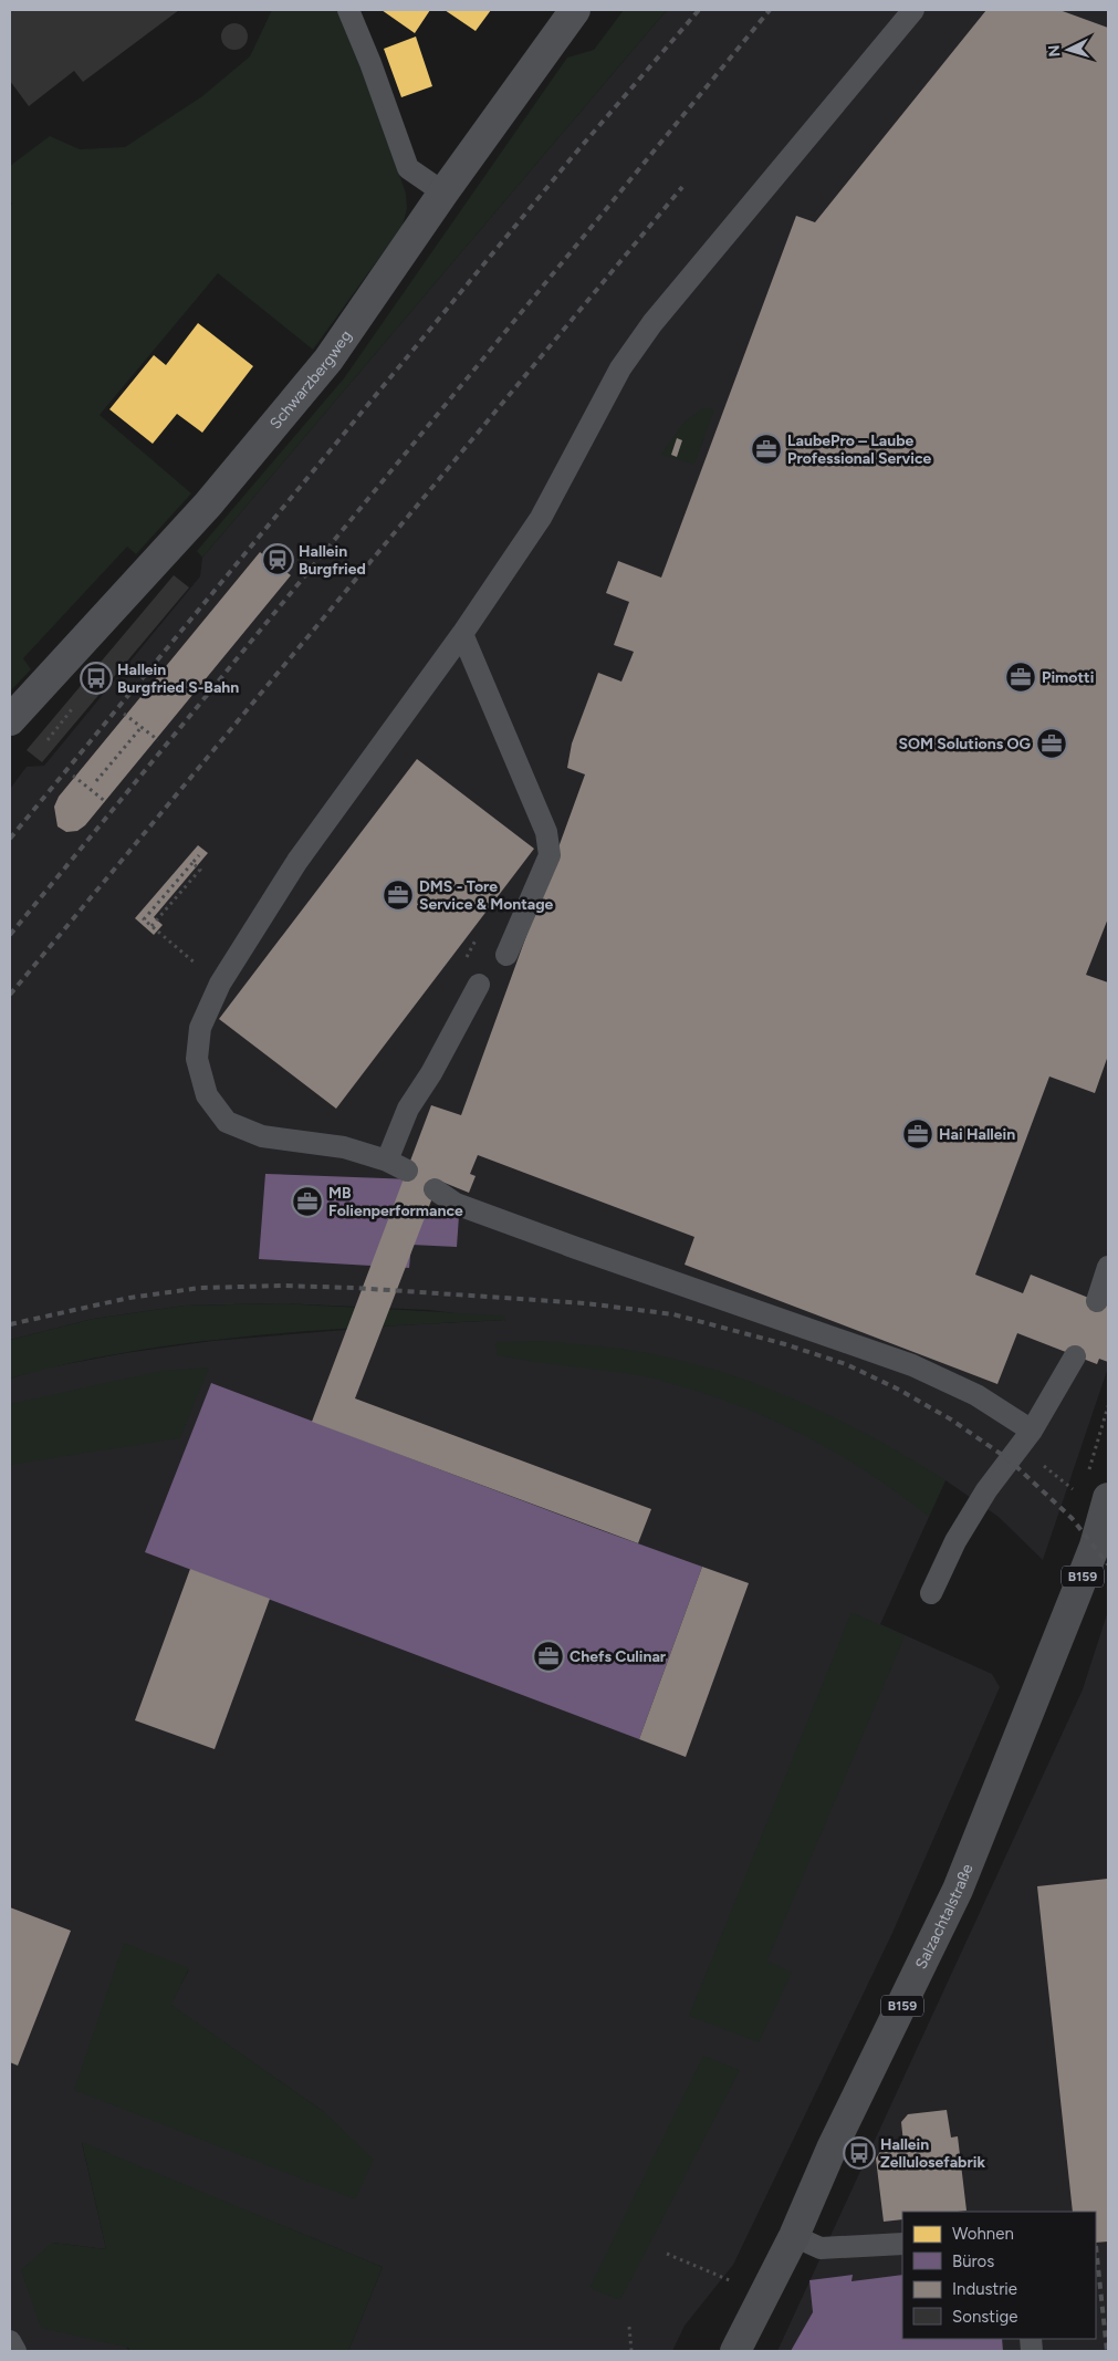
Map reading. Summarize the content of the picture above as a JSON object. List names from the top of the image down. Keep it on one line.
{"streets":{"main road":["B159","Salzachtalstraße"],"street":["Schwarzbergweg"]},"places":{"office":["LaubePro – Laube Professional Service","Pimotti","SOM Solutions OG","DMS - Tore Service & Montage","Hai Hallein","MB Folienperformance","Chefs Culinar"],"station":["Hallein Burgfried"],"bus stop":["Hallein Burgfried S-Bahn","Hallein Zellulosefabrik"]},"legend":["Wohnen","Büros","Industrie","Sonstige"],"north":"left"}
